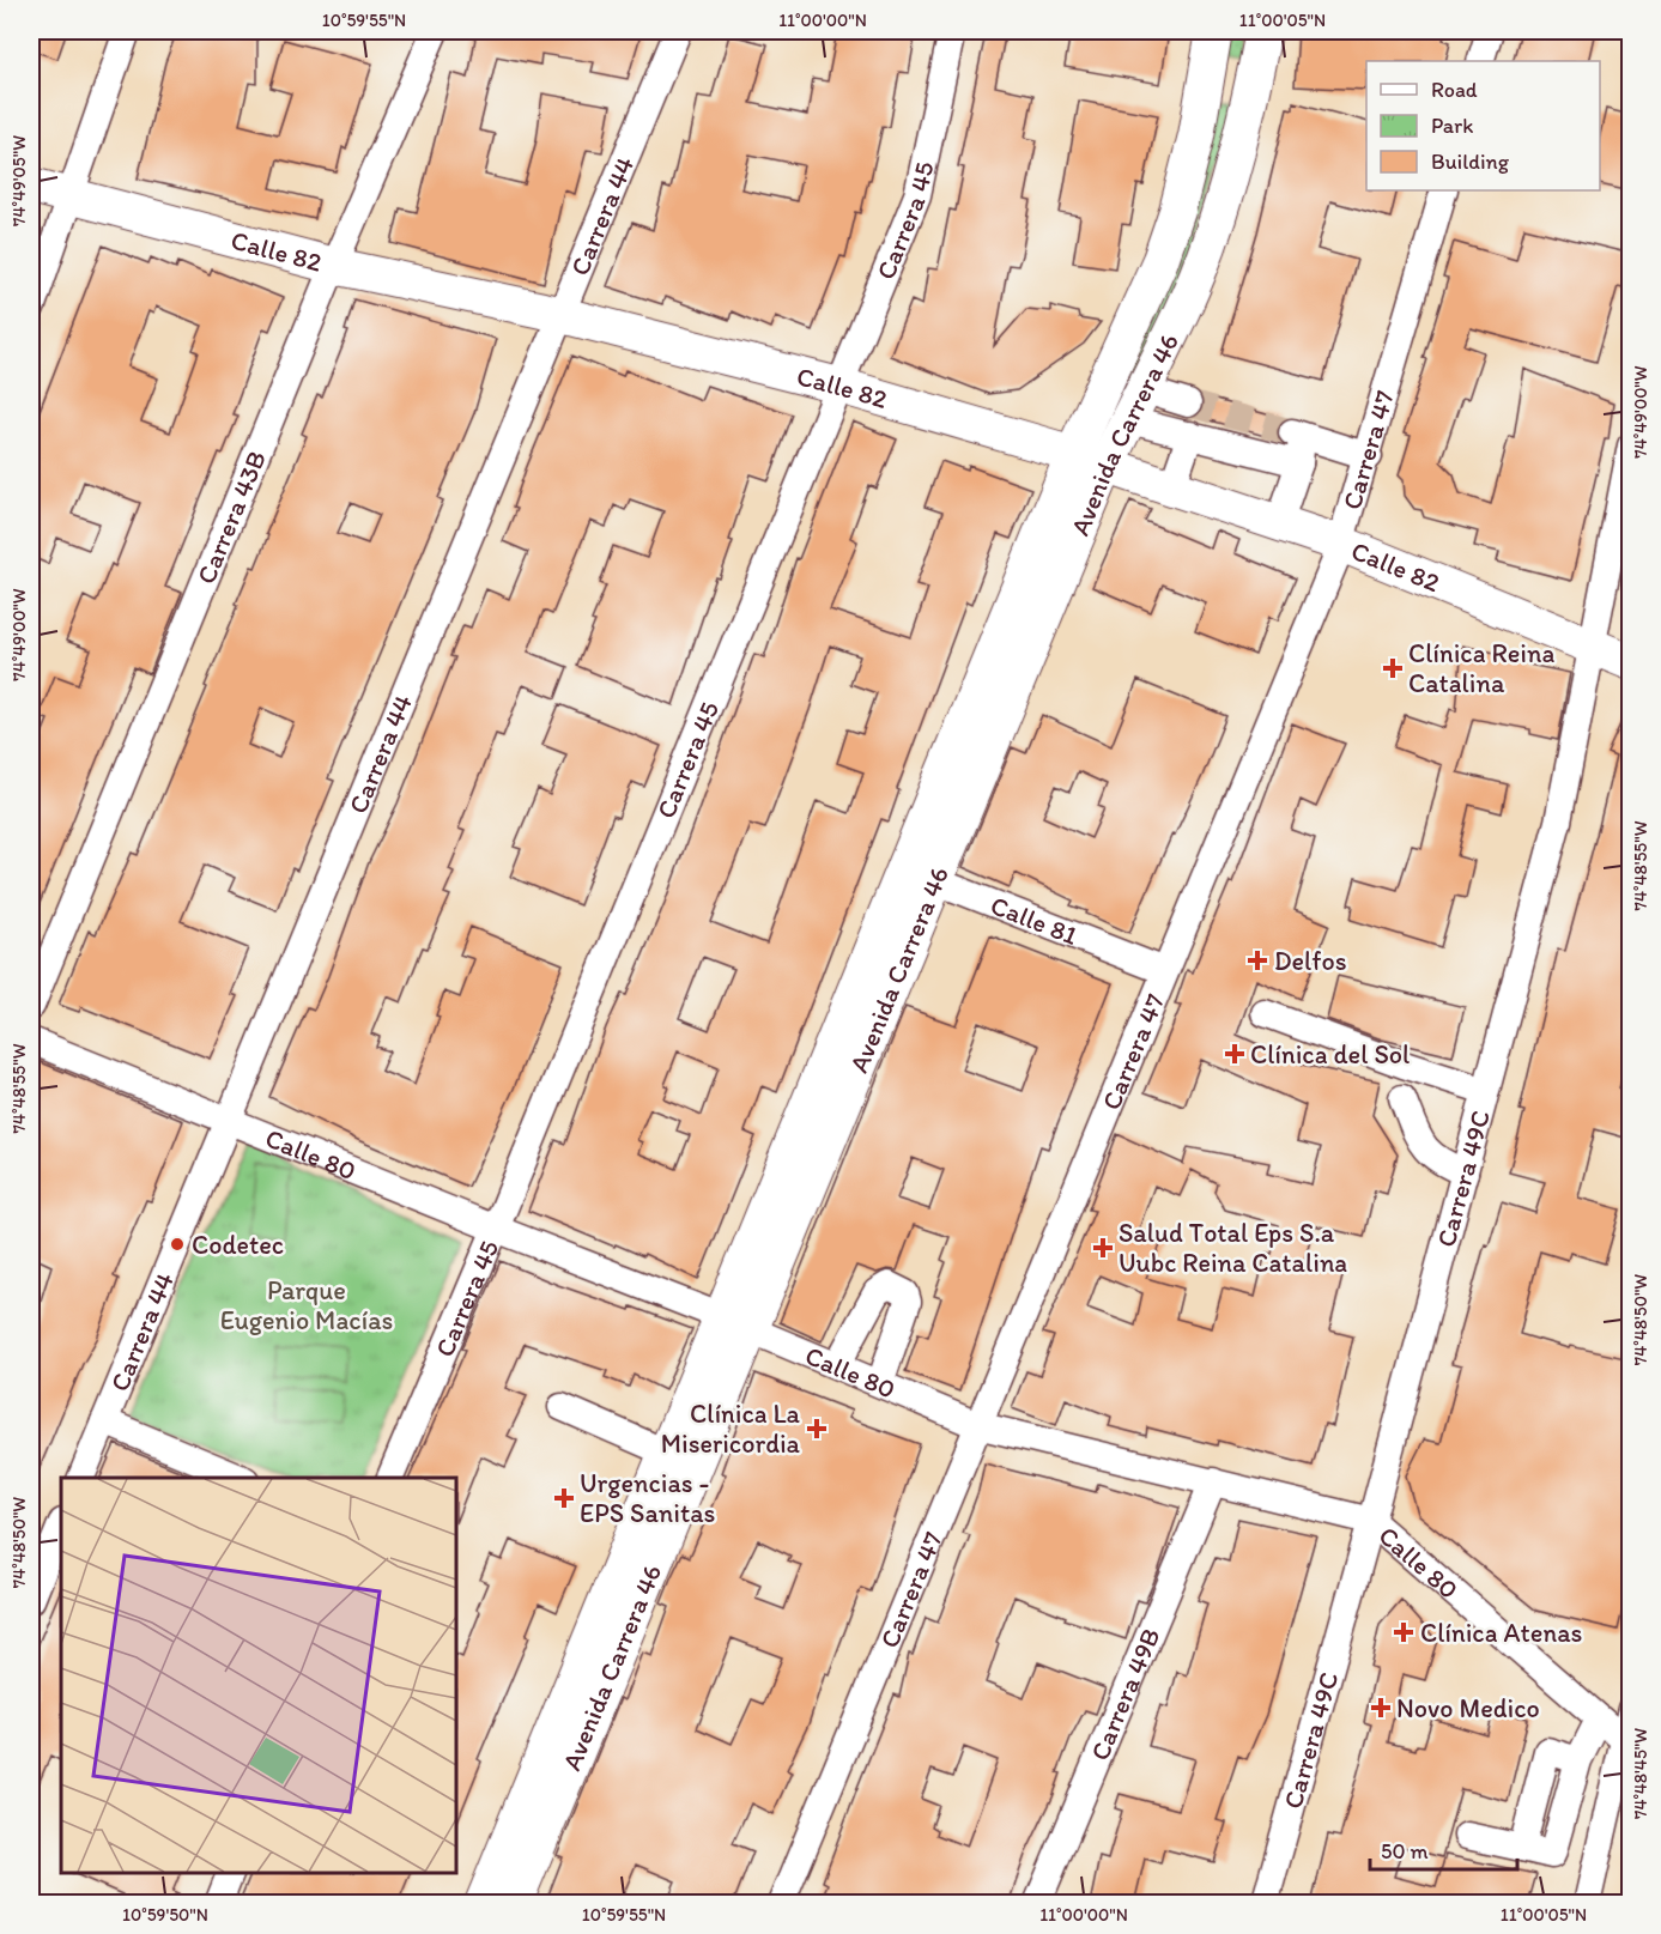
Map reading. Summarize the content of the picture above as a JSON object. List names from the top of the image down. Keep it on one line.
{"streets":{"main road":["Calle 82","Avenida Carrera 46"],"street":["Carrera 44","Carrera 45","Carrera 47","Carrera 43B","Calle 81","Calle 80","Carrera 49C","Carrera 49B"]},"crossings":[["Carrera 44","Calle 82"],["Carrera 44","Calle 80"],["Carrera 45","Calle 82"],["Carrera 45","Calle 80"],["Calle 82","Avenida Carrera 46"],["Calle 82","Carrera 47"],["Calle 82","Carrera 43B"],["Calle 82","Carrera 49C"],["Avenida Carrera 46","Calle 81"],["Avenida Carrera 46","Calle 80"],["Carrera 47","Calle 81"],["Carrera 47","Calle 80"],["Calle 80","Carrera 49C"],["Calle 80","Carrera 49B"]],"parks":["Parque Eugenio Macías"],"places":{"health":["Clínica Reina Catalina","Delfos","Clínica del Sol","Salud Total Eps S.a Uubc Reina Catalina","Clínica La Misericordia","Urgencias - EPS Sanitas","Clínica Atenas","Novo Medico"],"other":["Codetec"]},"legend":["Road","Park","Building"],"scale_bar":"50 m","coordinates":["10°59'55\"N","11°00'00\"N","11°00'05\"N","74°49'05\"W","74°49'00\"W","74°48'55\"W","74°48'50\"W","74°48'45\"W","10°59'50\"N"]}
